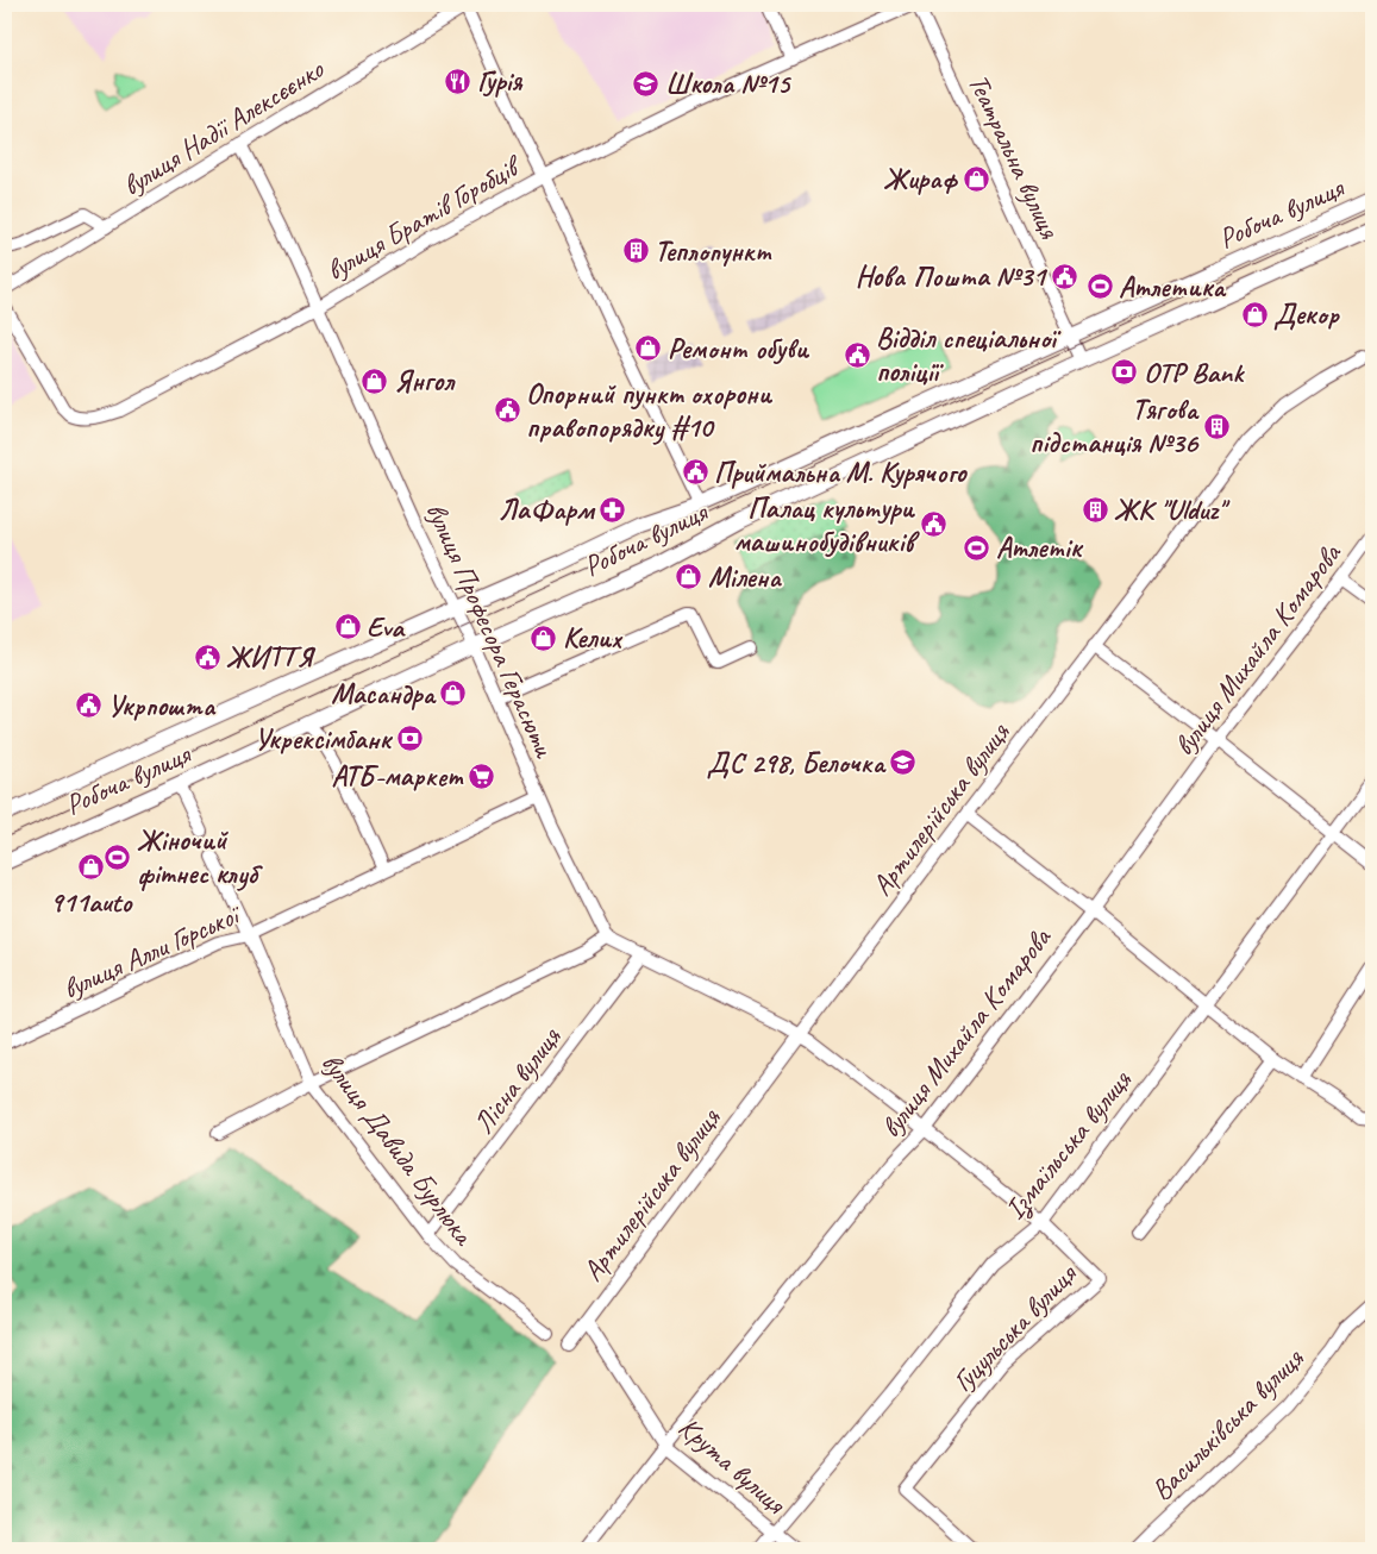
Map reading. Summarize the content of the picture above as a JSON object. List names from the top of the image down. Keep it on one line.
{"streets":{"main road":["Робоча вулиця"],"street":["вулиця Надії Алексєєнко","Театральна вулиця","вулиця Братів Горобців","вулиця Професора Герасюти","вулиця Михайла Комарова","Артилерійська вулиця","вулиця Алли Горської","Лісна вулиця","Ізмаїльська вулиця","вулиця Давида Бурлюка","Гуцульська вулиця","Васильківська вулиця","Крута вулиця"]},"crossings":[["вулиця Надії Алексєєнко","вулиця Професора Герасюти"],["Театральна вулиця","Робоча вулиця"],["Робоча вулиця","вулиця Професора Герасюти"],["вулиця Братів Горобців","вулиця Професора Герасюти"],["вулиця Професора Герасюти","вулиця Алли Горської"],["вулиця Михайла Комарова","Гуцульська вулиця"],["вулиця Михайла Комарова","Крута вулиця"],["Артилерійська вулиця","Гуцульська вулиця"],["Артилерійська вулиця","Крута вулиця"],["вулиця Алли Горської","вулиця Давида Бурлюка"],["Лісна вулиця","вулиця Давида Бурлюка"],["Ізмаїльська вулиця","Гуцульська вулиця"],["Ізмаїльська вулиця","Крута вулиця"]],"places":{"restaurant":["Гурія"],"school or university":["Школа №15","ДС 298, Белочка"],"shop":["Жираф","Декор","Ремонт обуви","Янгол","Мілена","Eva","Келих","Масандра","911auto"],"building":["Теплопункт","Тягова пiдстанцiя №36","ЖК \"Ulduz\""],"public building":["Нова Пошта №31","Відділ спеціальної поліції","Опорний пункт охорони правопорядку #10","Приймальна М. Курячого","Палац культури машинобудівників","ЖИТТЯ","Укрпошта"],"sports":["Атлетика","Атлетік","Жіночий фітнес клуб"],"bank":["OTP Bank","Укрексімбанк"],"pharmacy":["ЛаФарм"],"supermarket":["АТБ-маркет"]}}
